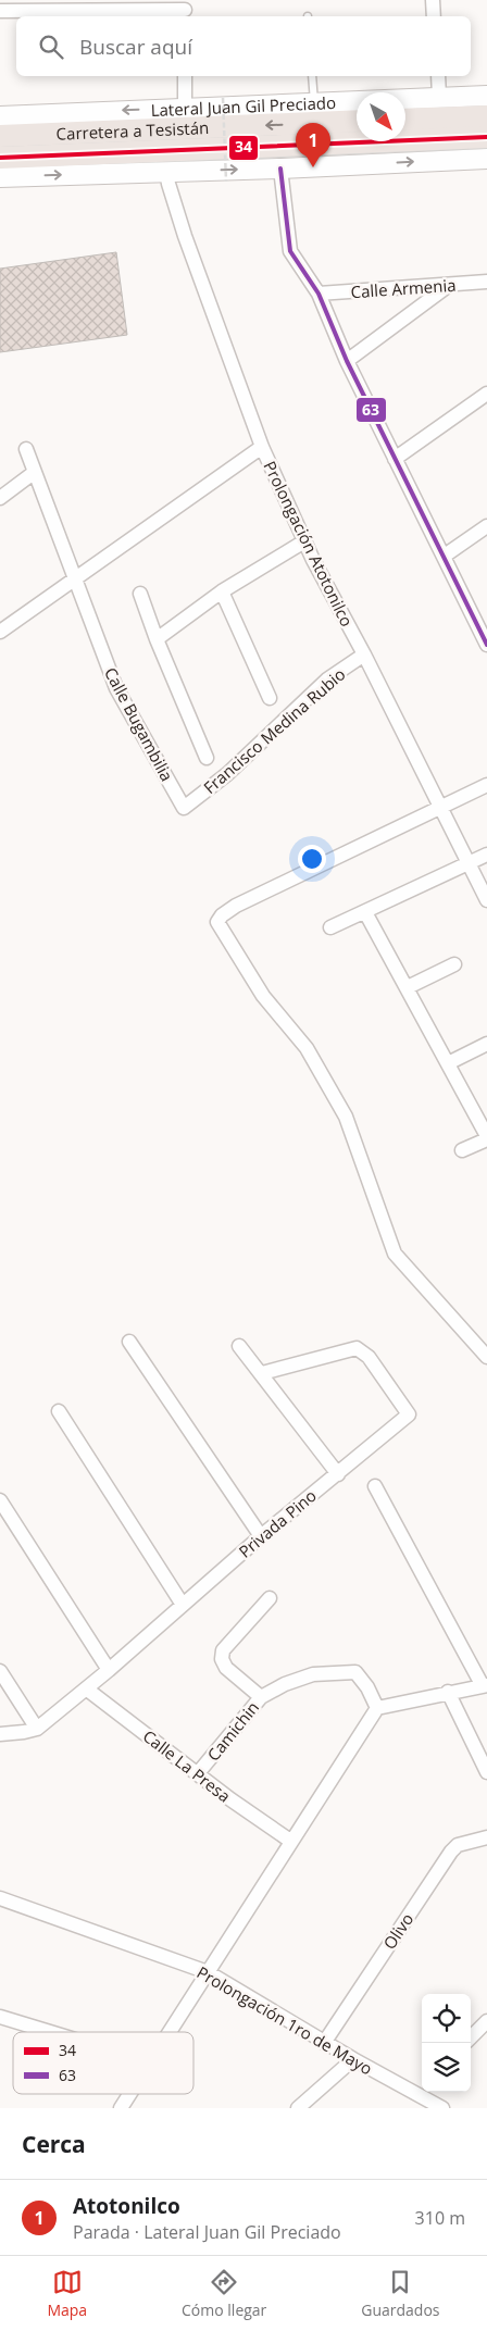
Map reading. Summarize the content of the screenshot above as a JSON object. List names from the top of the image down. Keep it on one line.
{"streets":{"main road":["Lateral Juan Gil Preciado","Carretera a Tesistán"],"street":["Calle Armenia","Prolongación Atotonilco","Calle Bugambilia","Francisco Medina Rubio","Privada Pino","Camichin","Calle La Presa","Olivo","Prolongación 1ro de Mayo"]},"crossings":[["Lateral Juan Gil Preciado","Carretera a Tesistán"],["Prolongación Atotonilco","Francisco Medina Rubio"],["Calle Bugambilia","Francisco Medina Rubio"],["Privada Pino","Calle La Presa"],["Camichin","Calle La Presa"],["Olivo","Prolongación 1ro de Mayo"]],"lines":["transit line 34","transit line 63"],"legend":["34","63"],"north":"bottom right","page":{"search":"Buscar aquí","pins":"1","heading":"Cerca","list":[{"mark":"1","name":"Atotonilco","note":"Parada · Lateral Juan Gil Preciado","value":"310 m"}],"nav":["Mapa","Cómo llegar","Guardados"]}}
